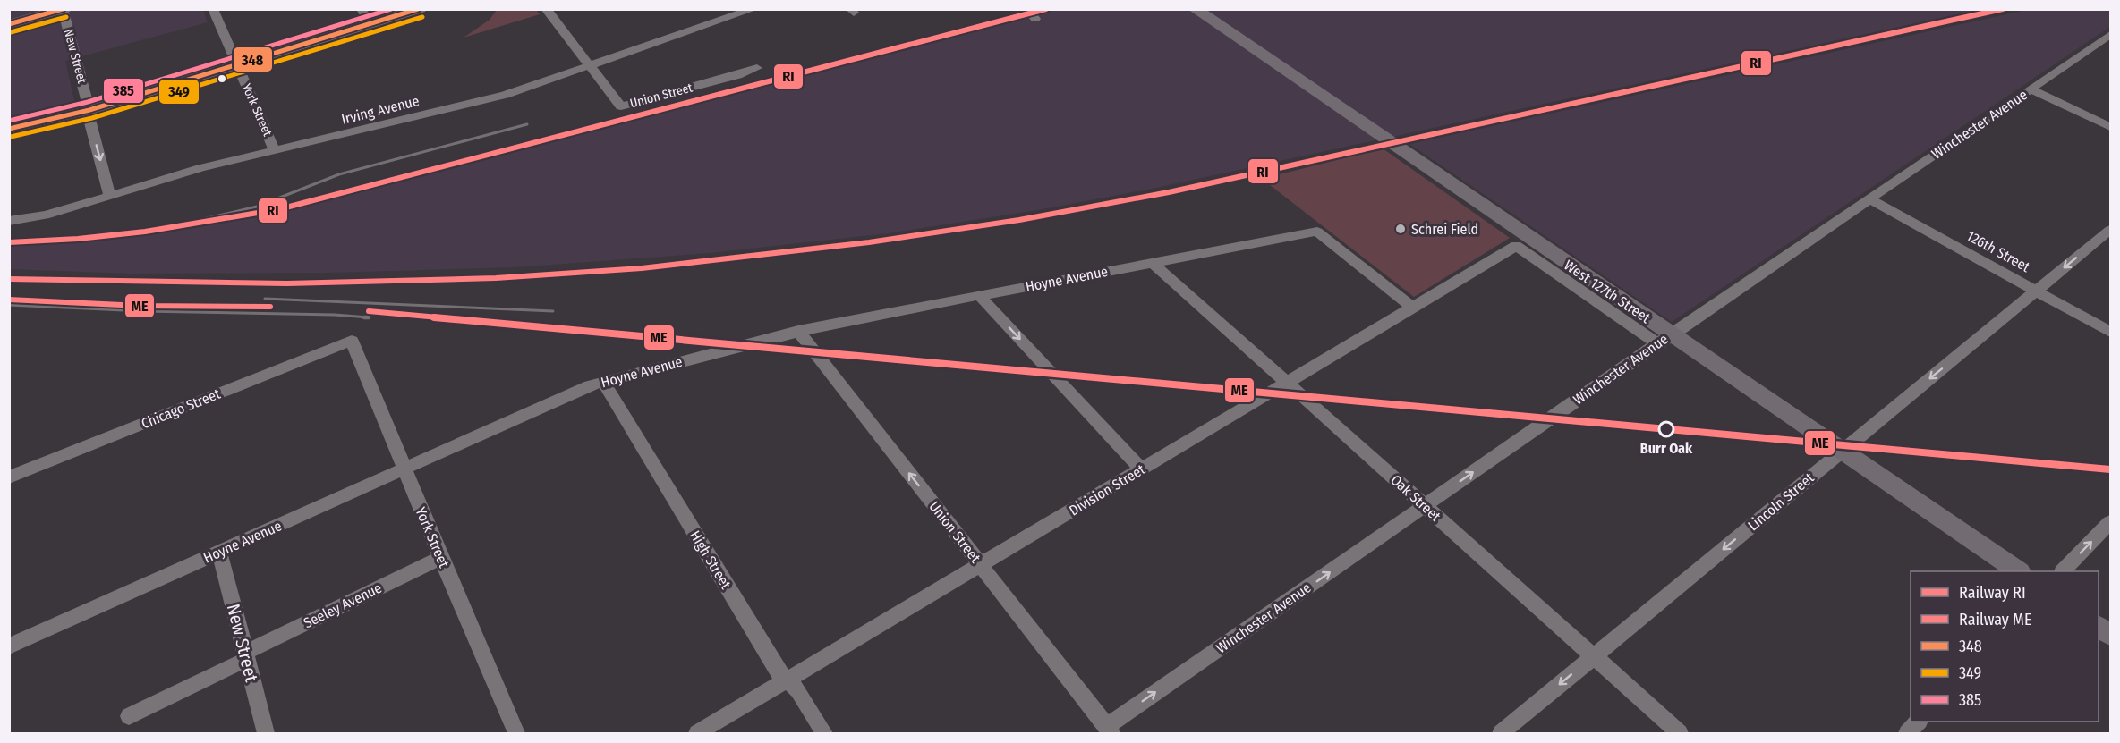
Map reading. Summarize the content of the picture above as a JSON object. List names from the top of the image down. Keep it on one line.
{"streets":{"main road":["West 127th Street"],"street":["New Street","Union Street","York Street","Irving Avenue","Winchester Avenue","126th Street","Hoyne Avenue","Chicago Street","Division Street","Oak Street","Lincoln Street","High Street","Seeley Avenue"]},"crossings":[["New Street","Irving Avenue"],["New Street","Hoyne Avenue"],["New Street","Seeley Avenue"],["Union Street","Irving Avenue"],["Union Street","Winchester Avenue"],["Union Street","Hoyne Avenue"],["Union Street","Division Street"],["York Street","Irving Avenue"],["York Street","Hoyne Avenue"],["York Street","Chicago Street"],["York Street","Seeley Avenue"],["Winchester Avenue","126th Street"],["Winchester Avenue","West 127th Street"],["Winchester Avenue","Division Street"],["Winchester Avenue","Oak Street"],["126th Street","Lincoln Street"],["Hoyne Avenue","Division Street"],["Hoyne Avenue","Oak Street"],["Hoyne Avenue","High Street"],["West 127th Street","Division Street"],["West 127th Street","Lincoln Street"],["Division Street","Oak Street"],["Division Street","High Street"],["Oak Street","Lincoln Street"]],"one_way":["Union Street","Winchester Avenue","Lincoln Street"],"places":["Schrei Field","Burr Oak"],"lines":["rail line RI","transit line 348","transit line 385","transit line 349","rail line ME"],"legend":["Railway RI","Railway ME","348","349","385"]}
